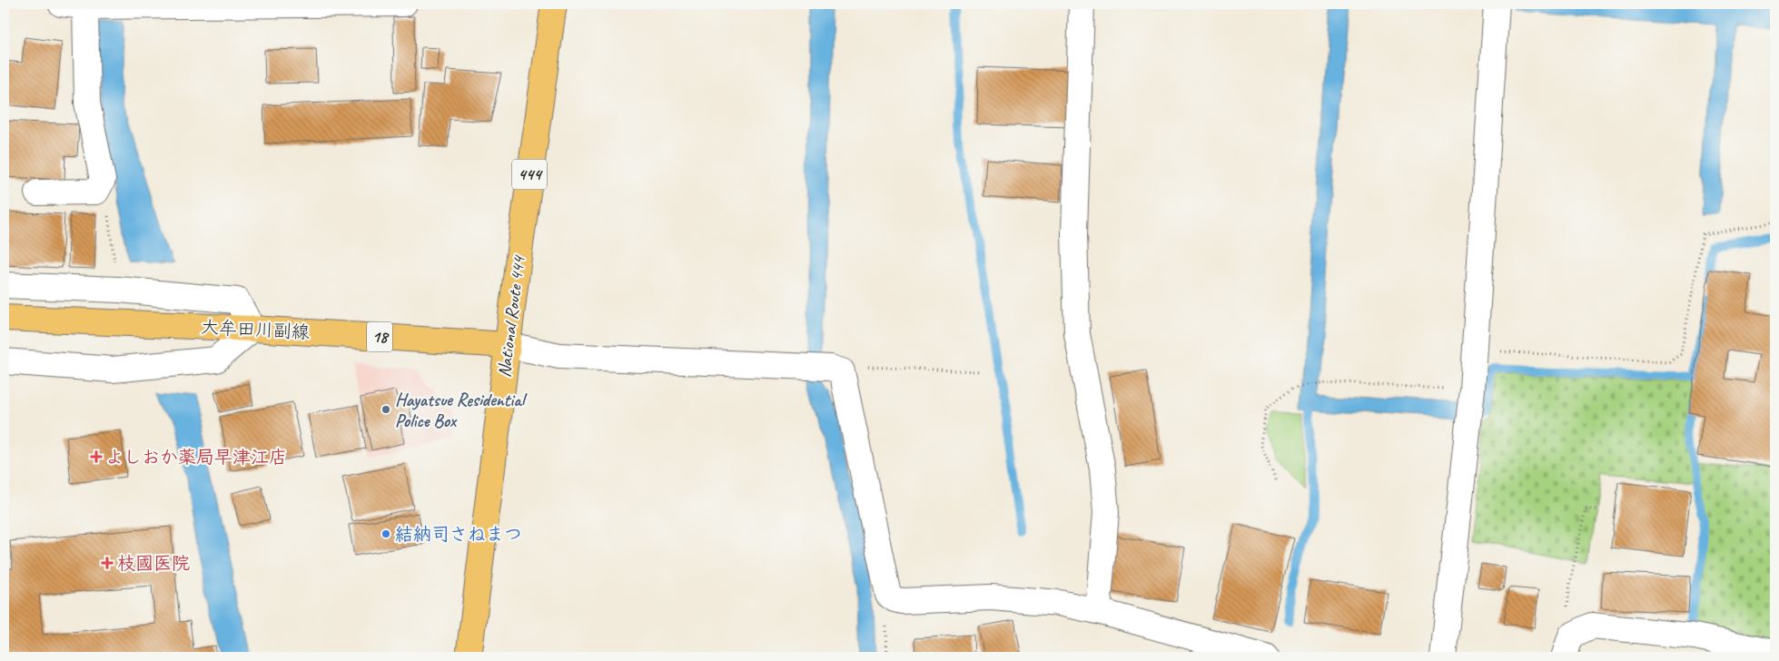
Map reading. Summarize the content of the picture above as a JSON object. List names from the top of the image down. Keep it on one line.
{"streets":{"main road":["444","National Route 444","大牟田川副線","18"]},"crossings":[["National Route 444","大牟田川副線"]],"places":{"other":["Hayatsue Residential Police Box","結納司さねまつ"],"health":["よしおか薬局早津江店","枝國医院"]}}
